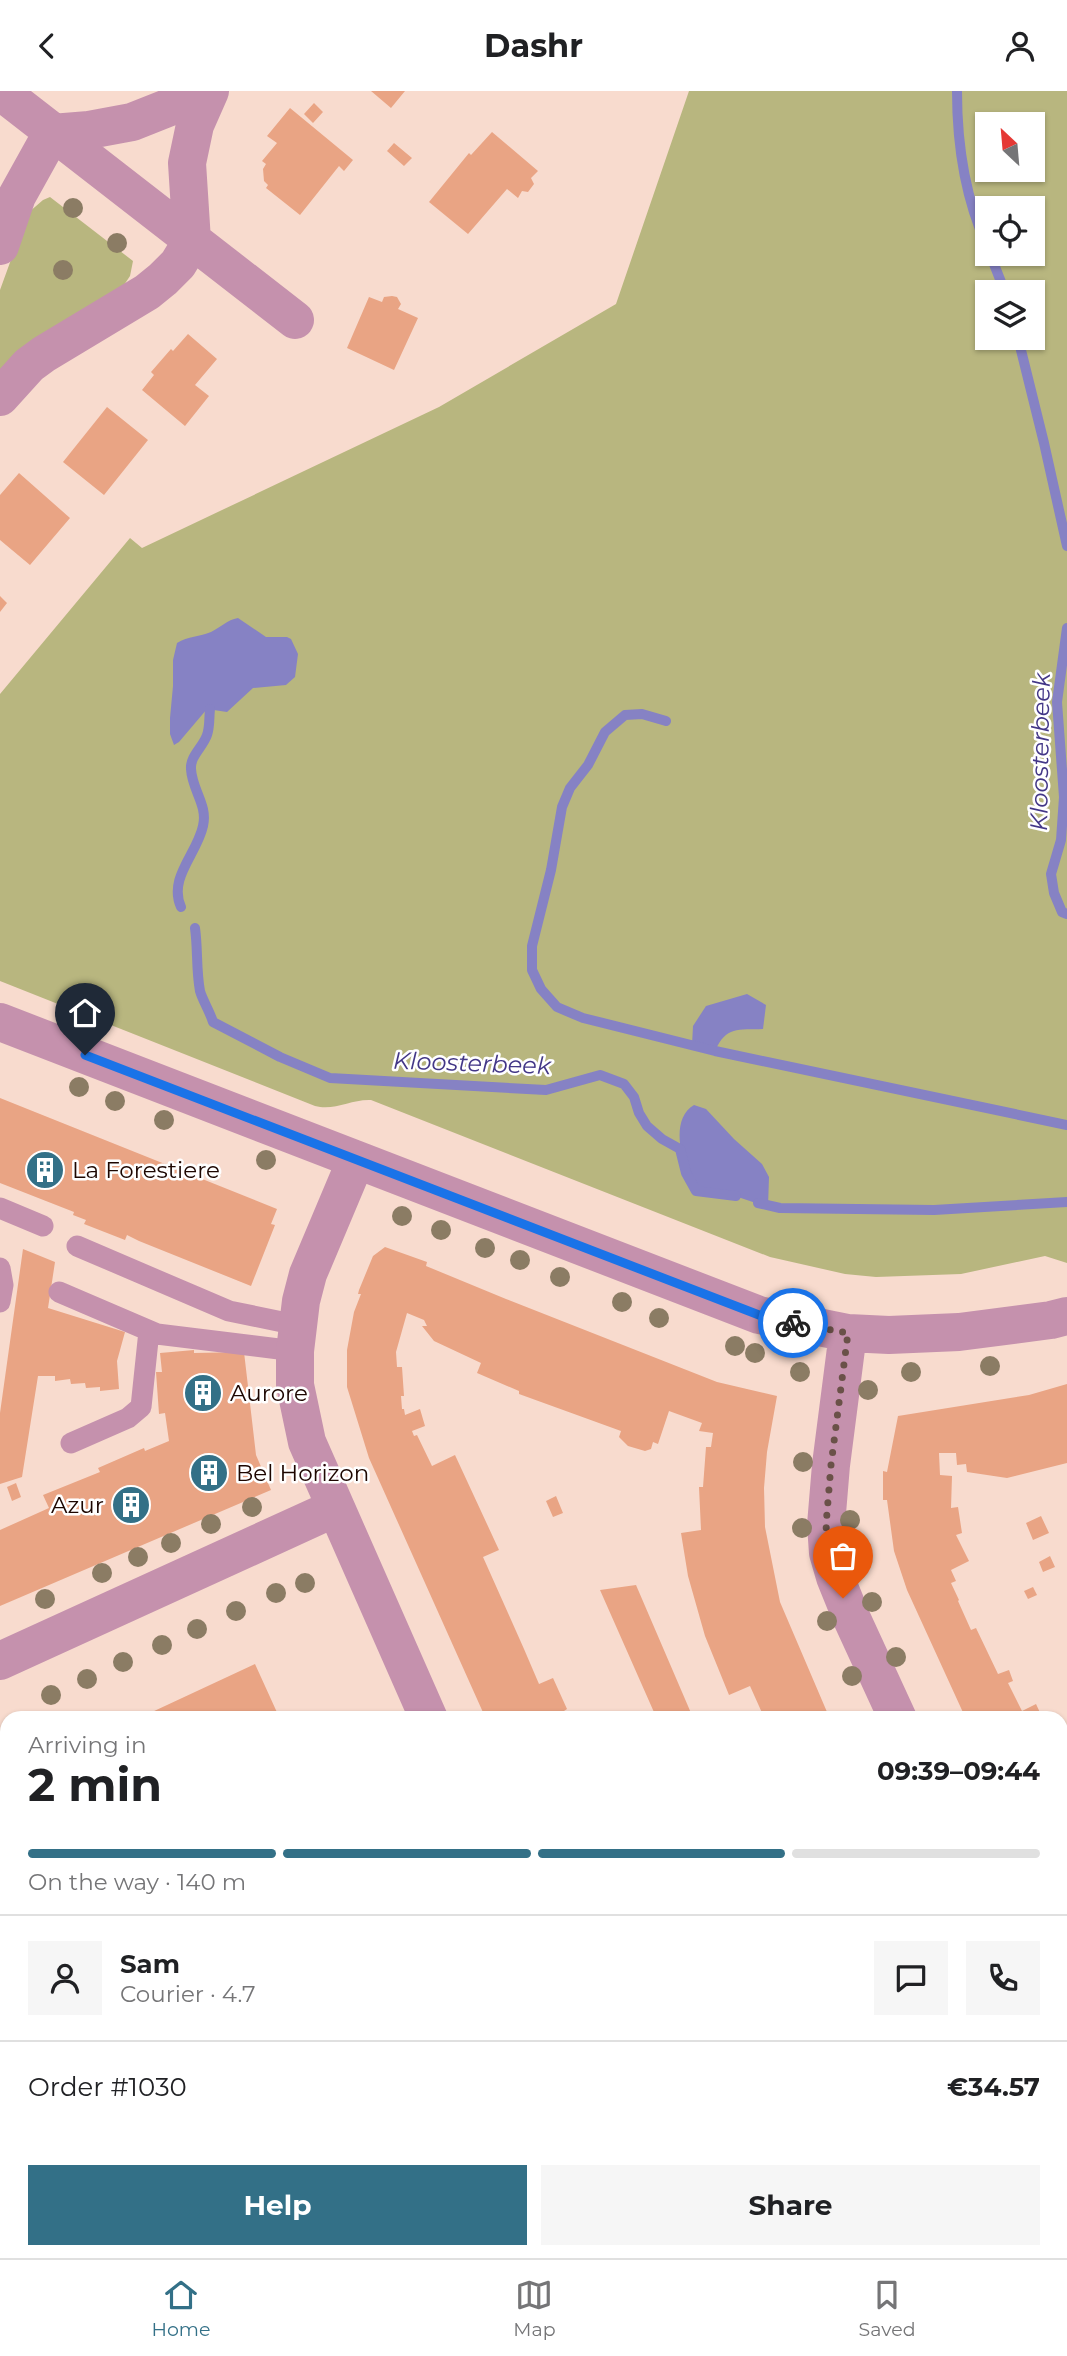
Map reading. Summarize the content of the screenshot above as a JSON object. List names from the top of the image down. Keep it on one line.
{"water":["Kloosterbeek"],"places":{"building":["La Forestiere","Aurore","Bel Horizon","Azur"]},"north":"top left","page":{"header":"Dashr","heading":["2 min","Arriving in","09:39–09:44"],"panel":["Sam","Courier · 4.7","Order #1030","€34.57"],"bar":"On the way · 140 m","buttons":["Help","Share"],"tabs":["Home","Map","Saved"]}}
